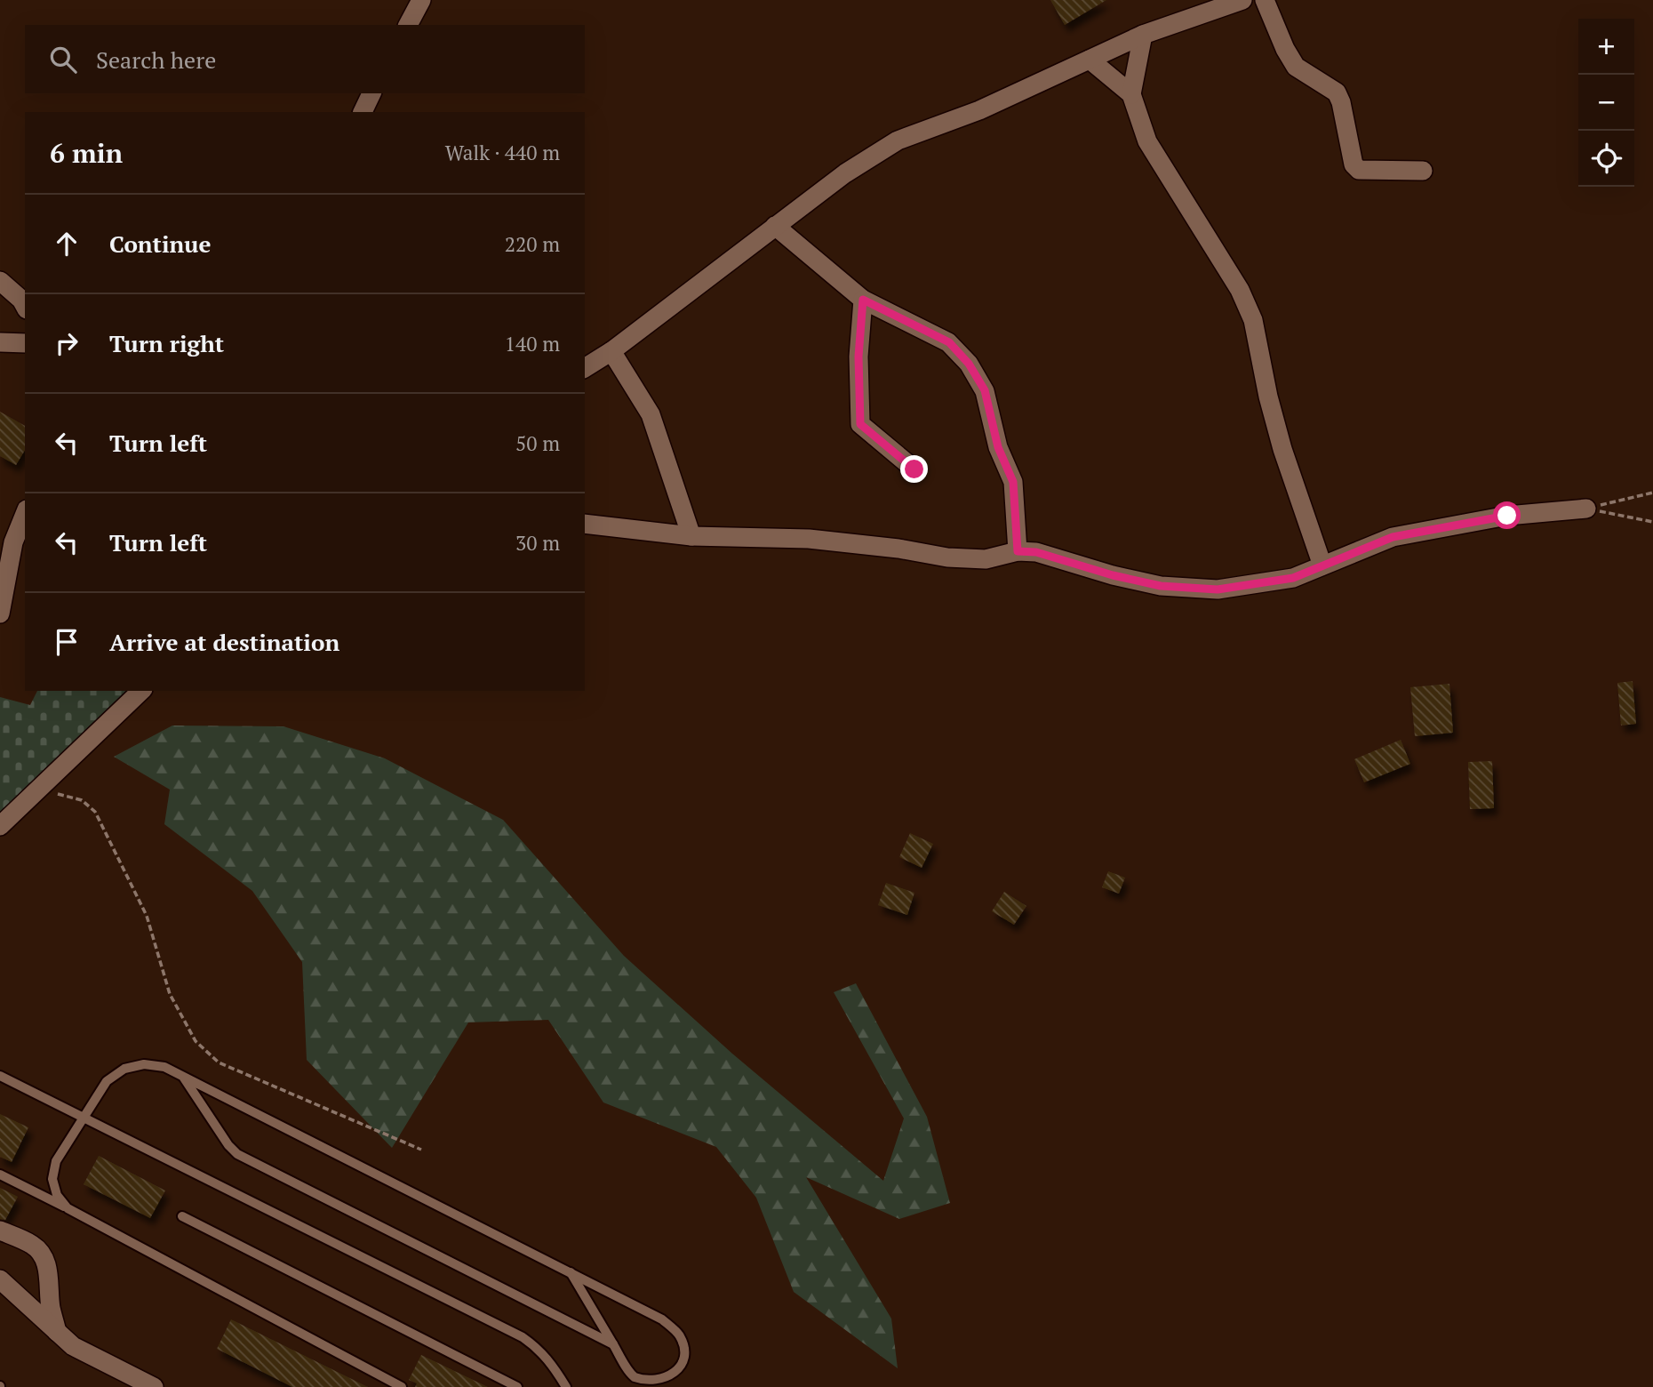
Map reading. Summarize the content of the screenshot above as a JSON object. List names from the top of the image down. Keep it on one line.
{"page":{"map_buttons":["+","−"],"search":"Search here","heading":["6 min","Walk · 440 m"],"list":[["Continue","220 m"],["Turn right","140 m"],["Turn left","50 m"],["Turn left","30 m"],"Arrive at destination"]}}
